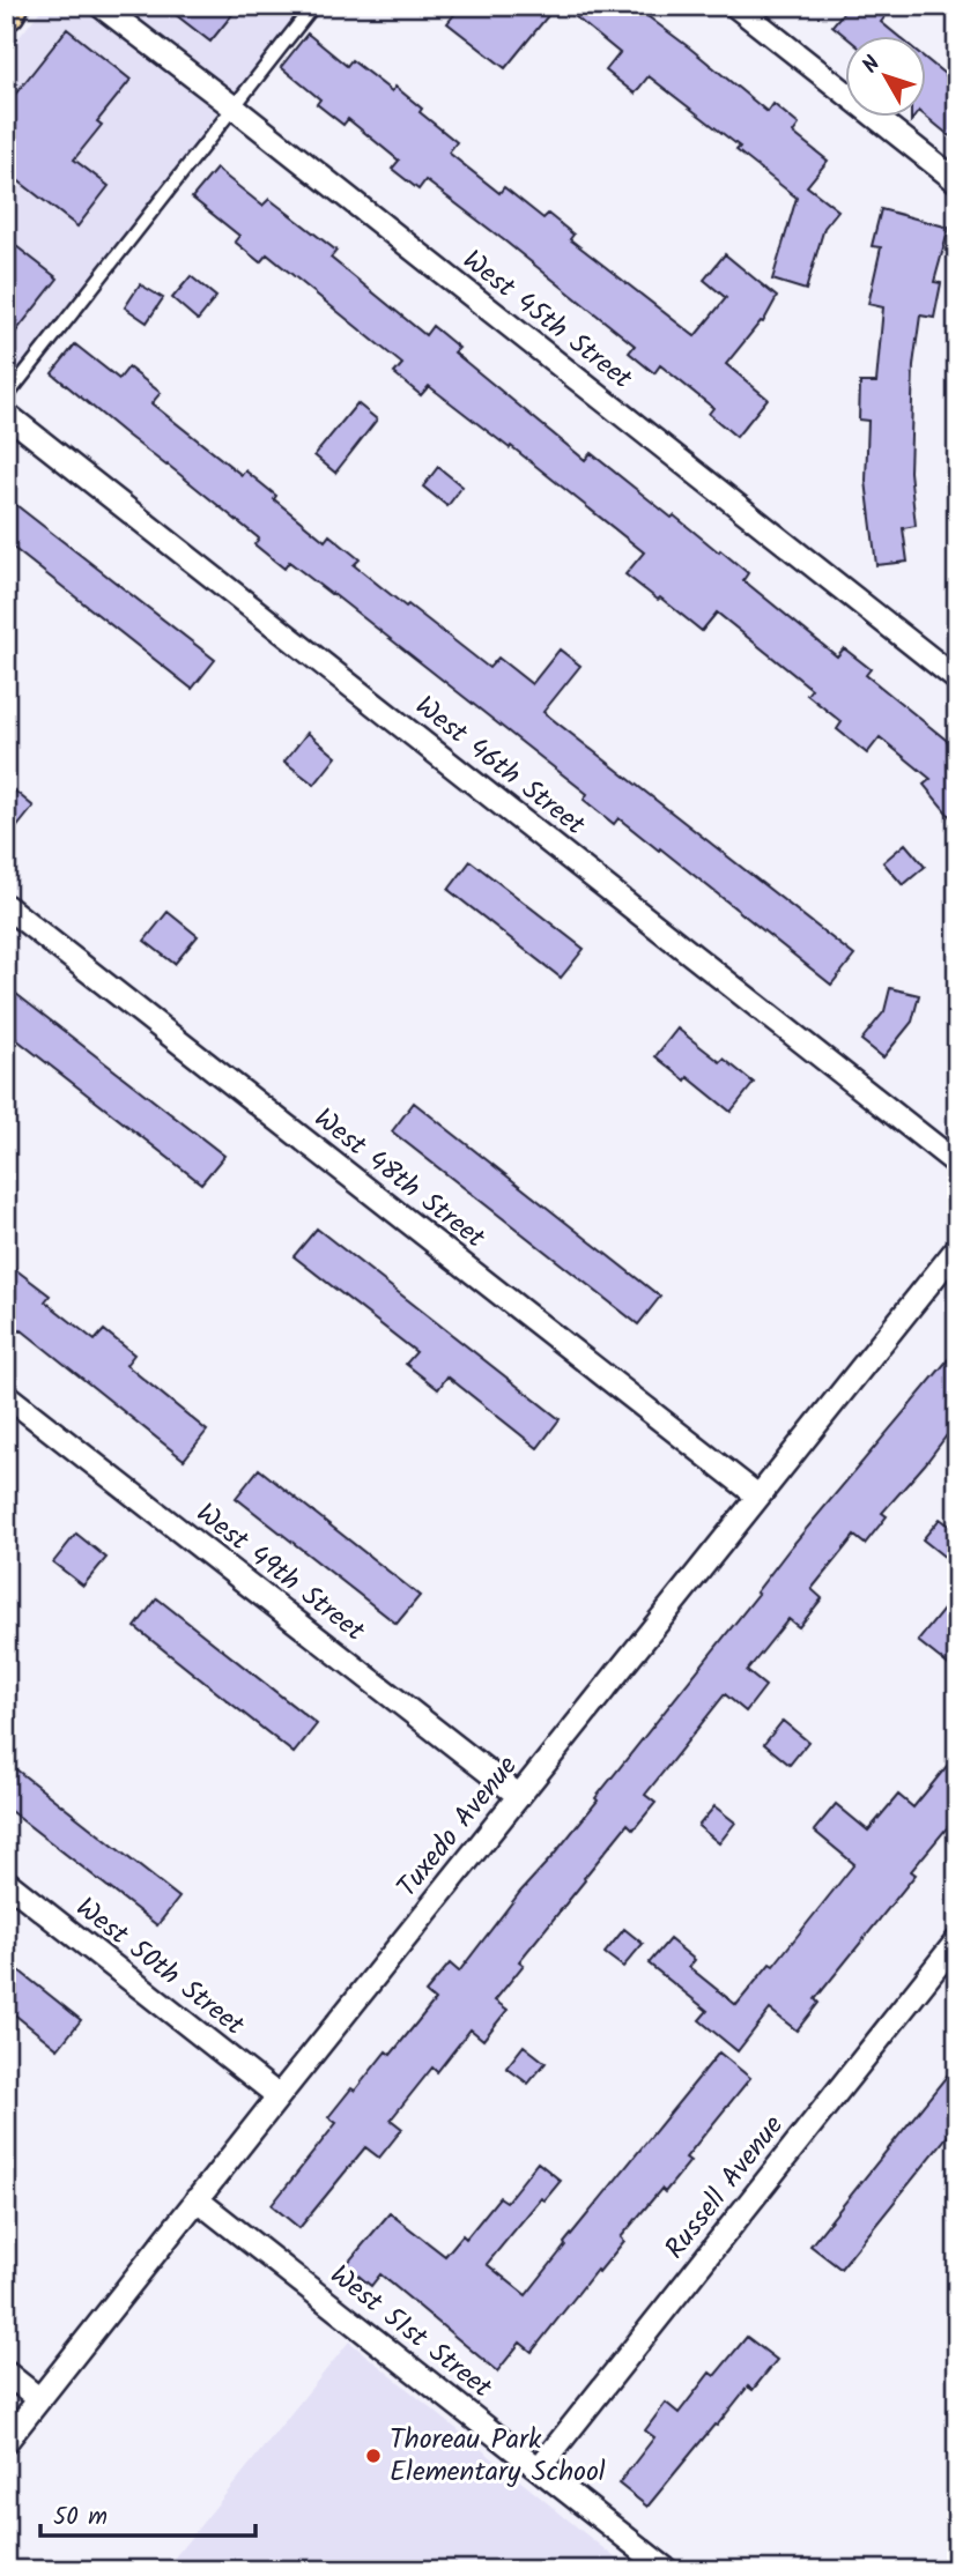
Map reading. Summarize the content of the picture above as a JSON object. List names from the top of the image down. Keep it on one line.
{"streets":{"street":["West 45th Street","West 46th Street","West 48th Street","West 49th Street","Tuxedo Avenue","West 50th Street","Russell Avenue","West 51st Street"]},"crossings":[["West 48th Street","Tuxedo Avenue"],["West 49th Street","Tuxedo Avenue"],["Tuxedo Avenue","West 50th Street"],["Tuxedo Avenue","West 51st Street"],["Russell Avenue","West 51st Street"]],"places":["Thoreau Park Elementary School"],"scale_bar":"50 m","north":"top left"}
